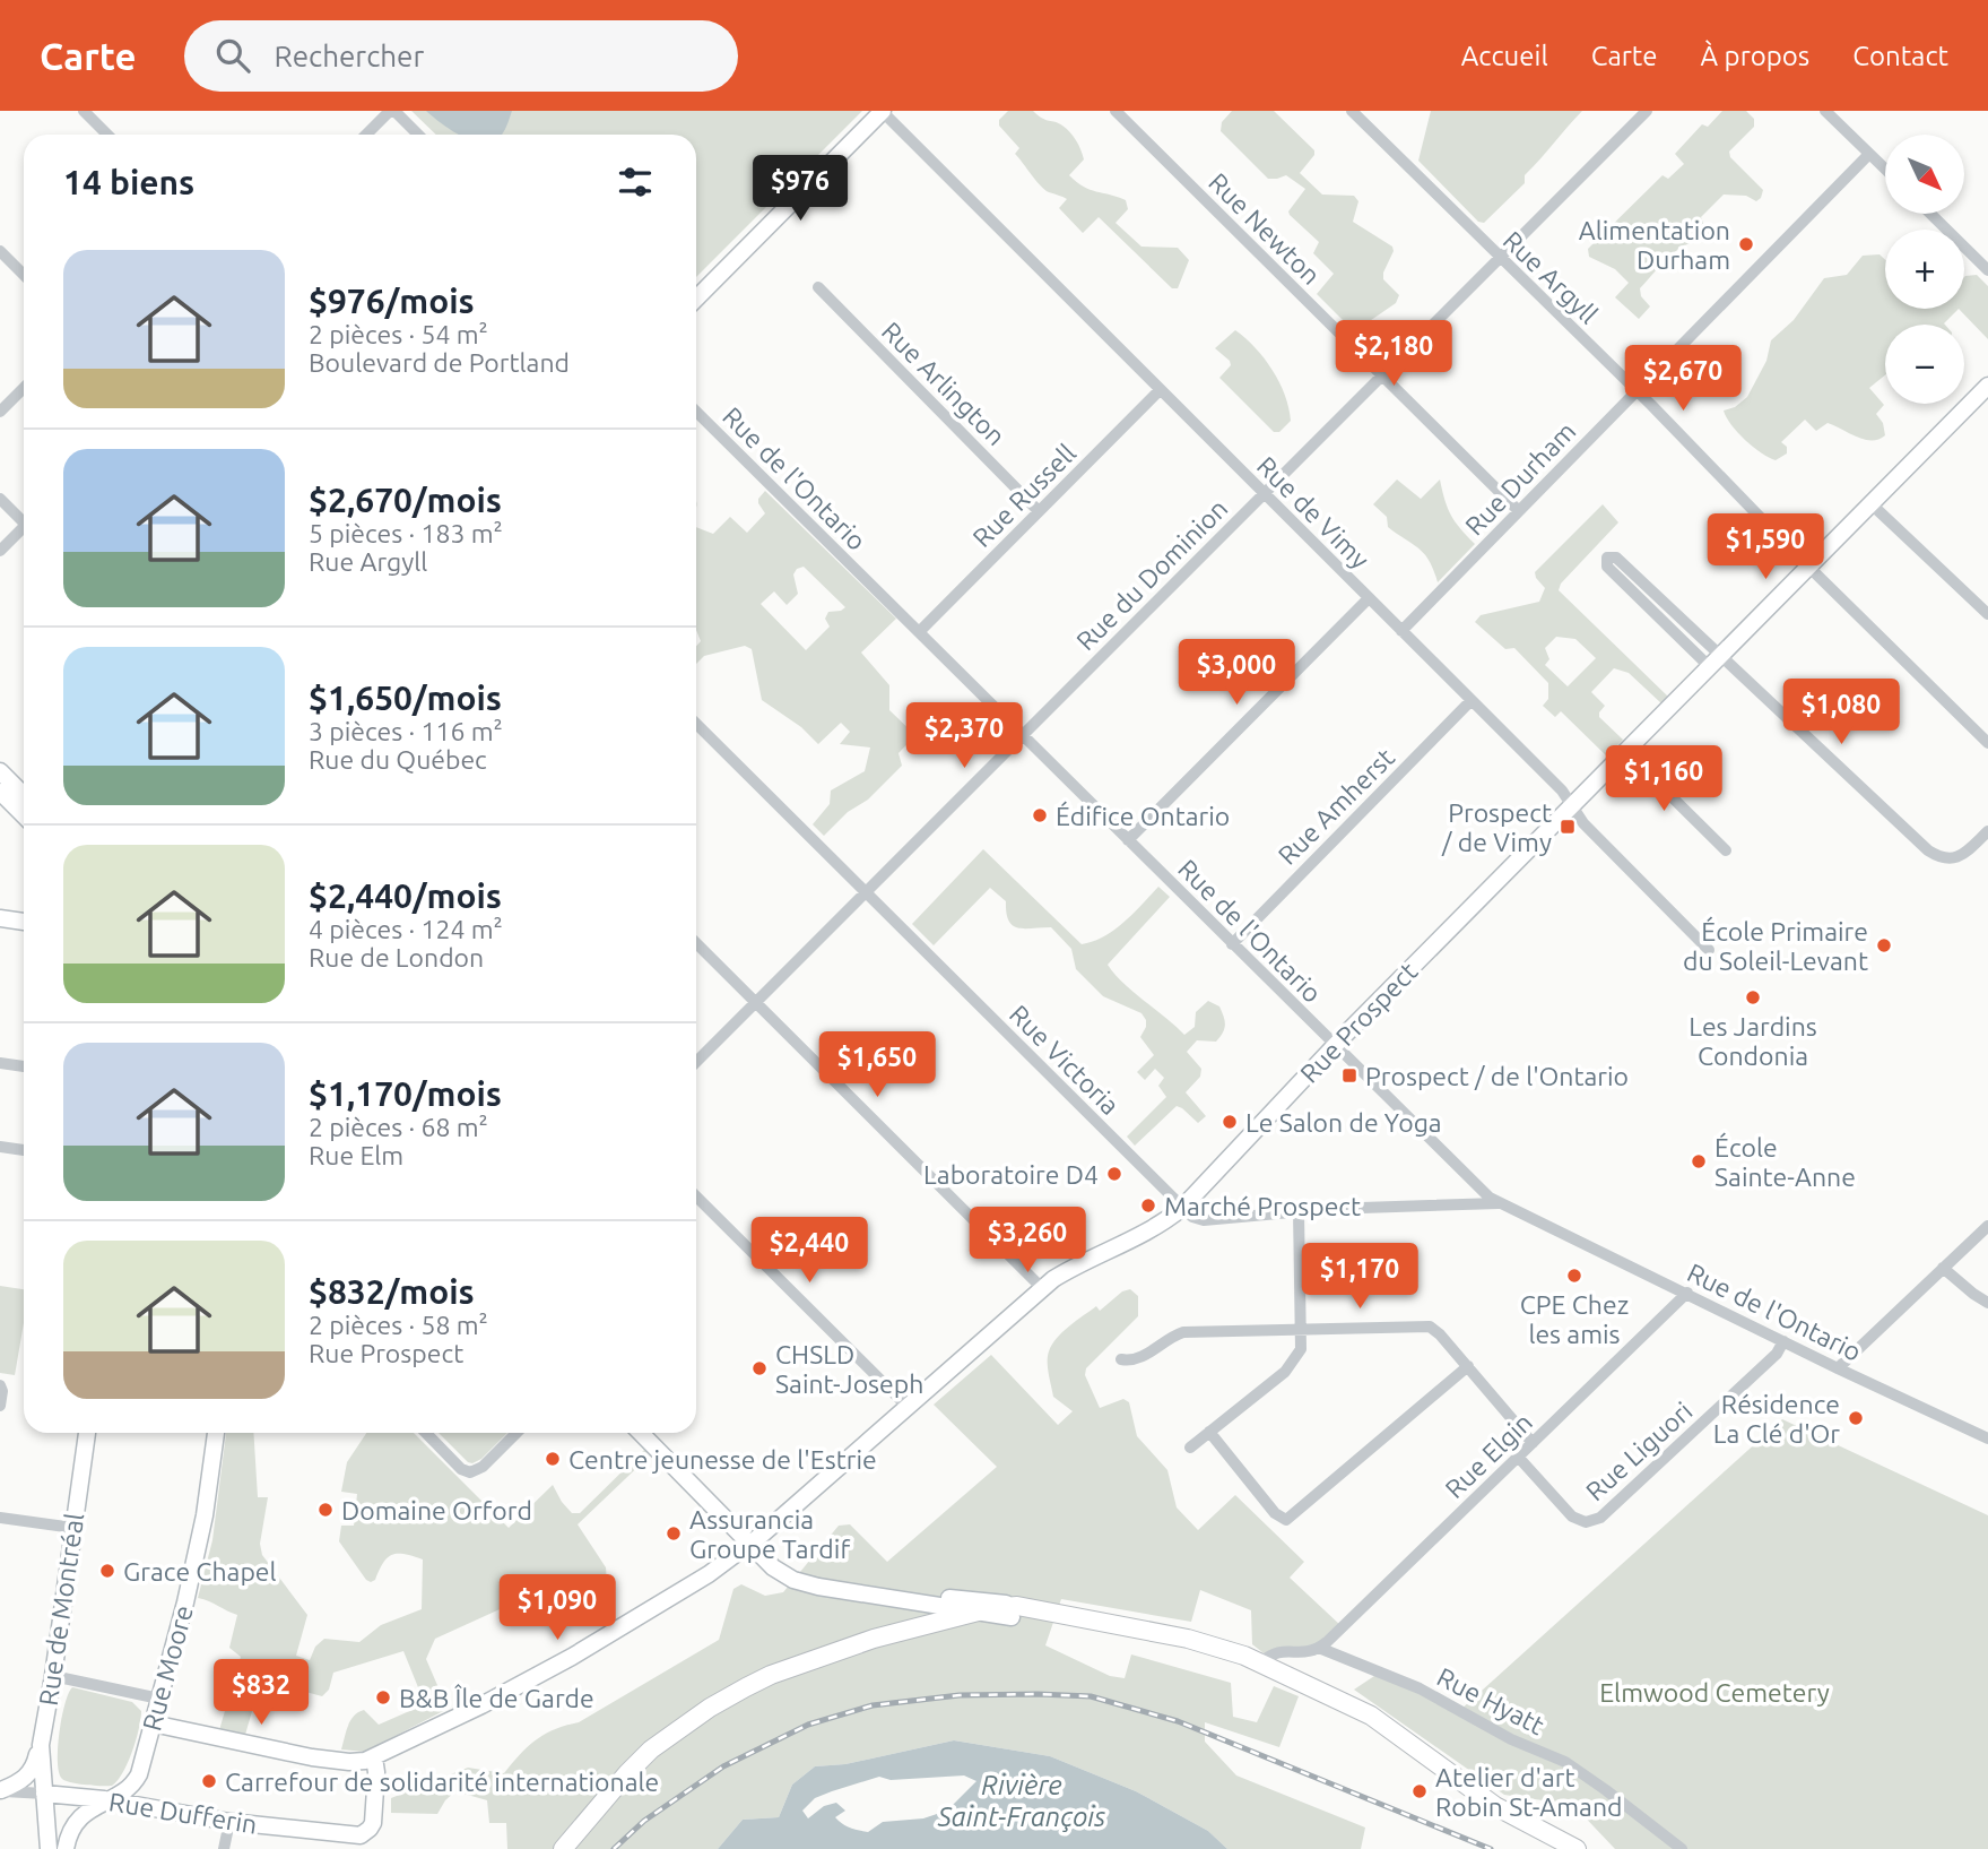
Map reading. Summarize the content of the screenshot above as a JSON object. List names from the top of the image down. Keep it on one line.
{"streets":{"street":["Rue Newton","Rue Argyll","Rue Arlington","Rue de l'Ontario","Rue Durham","Rue Russell","Rue de Vimy","Rue du Dominion","Rue Amherst","Rue Prospect","Rue Victoria","Rue Liguori","Rue Elgin","Rue de Montréal","Rue Moore","Rue Hyatt","Rue Dufferin"]},"crossings":[["Rue Newton","Rue Durham"],["Rue Newton","Rue du Dominion"],["Rue Argyll","Rue Durham"],["Rue Argyll","Rue du Dominion"],["Rue Argyll","Rue Prospect"],["Rue Arlington","Rue Russell"],["Rue de l'Ontario","Rue Russell"],["Rue de l'Ontario","Rue du Dominion"],["Rue de l'Ontario","Rue Amherst"],["Rue de l'Ontario","Rue Prospect"],["Rue de l'Ontario","Rue Victoria"],["Rue de l'Ontario","Rue Liguori"],["Rue de l'Ontario","Rue Elgin"],["Rue Durham","Rue de Vimy"],["Rue Russell","Rue de Vimy"],["Rue de Vimy","Rue du Dominion"],["Rue de Vimy","Rue Amherst"],["Rue de Vimy","Rue Prospect"],["Rue du Dominion","Rue Victoria"],["Rue Prospect","Rue Victoria"],["Rue Prospect","Rue Moore"],["Rue Prospect","Rue Dufferin"],["Rue Liguori","Rue Elgin"],["Rue Elgin","Rue Hyatt"],["Rue de Montréal","Rue Dufferin"],["Rue Moore","Rue Dufferin"]],"water":["Rivière Saint-François"],"parks":["Elmwood Cemetery"],"places":{"other":["Alimentation Durham","Édifice Ontario","École Primaire du Soleil-Levant","Les Jardins Condonia","Le Salon de Yoga","École Sainte-Anne","Laboratoire D4","Marché Prospect","CPE Chez les amis","CHSLD Saint-Joseph","Résidence La Clé d'Or","Centre jeunesse de l'Estrie","Domaine Orford","Assurancia Groupe Tardif","Grace Chapel","B&B Île de Garde","Carrefour de solidarité internationale","Atelier d'art Robin St-Amand"],"transit":["Prospect / de Vimy","Prospect / de l'Ontario"]},"north":"bottom right","page":{"header":"Carte","search":"Rechercher","nav":["Accueil","Carte","À propos","Contact"],"map_buttons":["+","−"],"heading":"14 biens","price":["$976","$2,180","$2,670","$1,590","$3,000","$1,080","$2,370","$1,160","$1,650","$3,260","$2,440","$1,170","$1,090","$832"],"list":[{"name":"$976/mois","note":"2 pièces · 54 m² · Boulevard de Portland"},{"name":"$2,670/mois","note":"5 pièces · 183 m² · Rue Argyll"},{"name":"$1,650/mois","note":"3 pièces · 116 m² · Rue du Québec"},{"name":"$2,440/mois","note":"4 pièces · 124 m² · Rue de London"},{"name":"$1,170/mois","note":"2 pièces · 68 m² · Rue Elm"},{"name":"$832/mois","note":"2 pièces · 58 m² · Rue Prospect"}]}}
